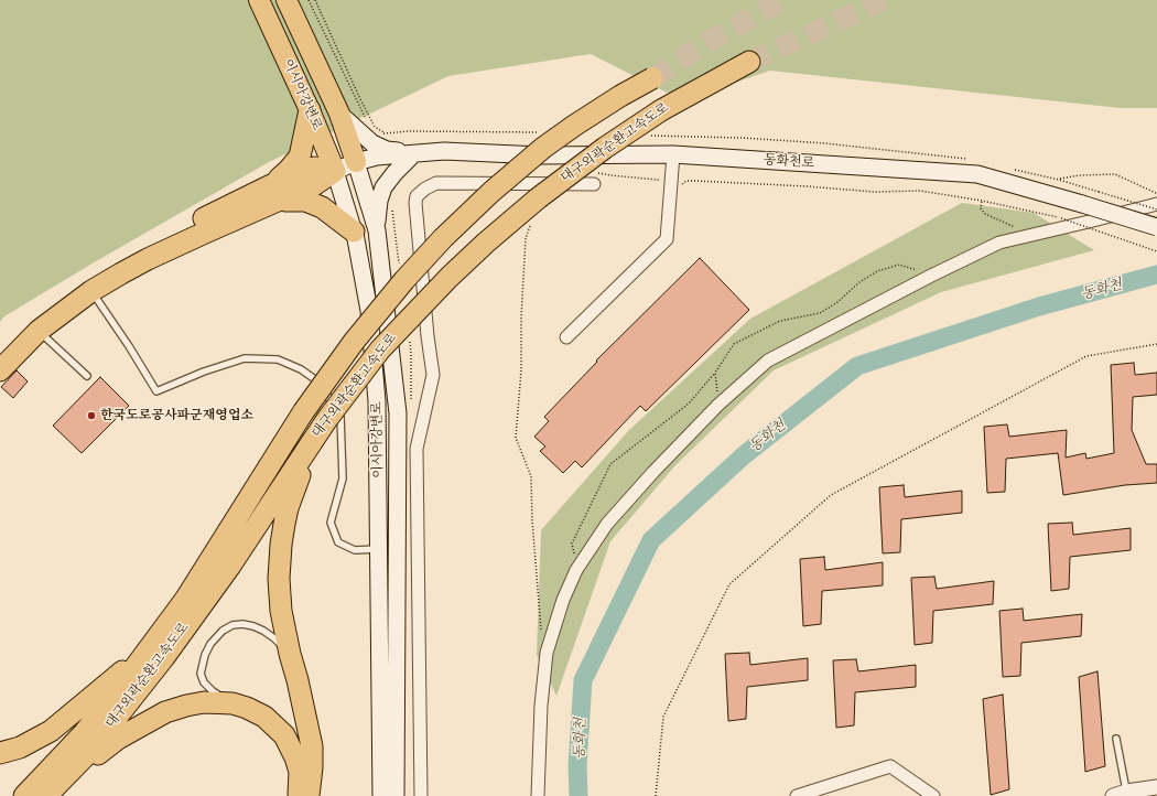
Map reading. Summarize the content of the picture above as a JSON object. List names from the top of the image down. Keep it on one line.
{"streets":{"highway":["이시아강변로","대구외곽순환고속도로"],"main road":["동화천로"]},"water":["동화천"],"places":["한국도로공사파군재영업소"]}
